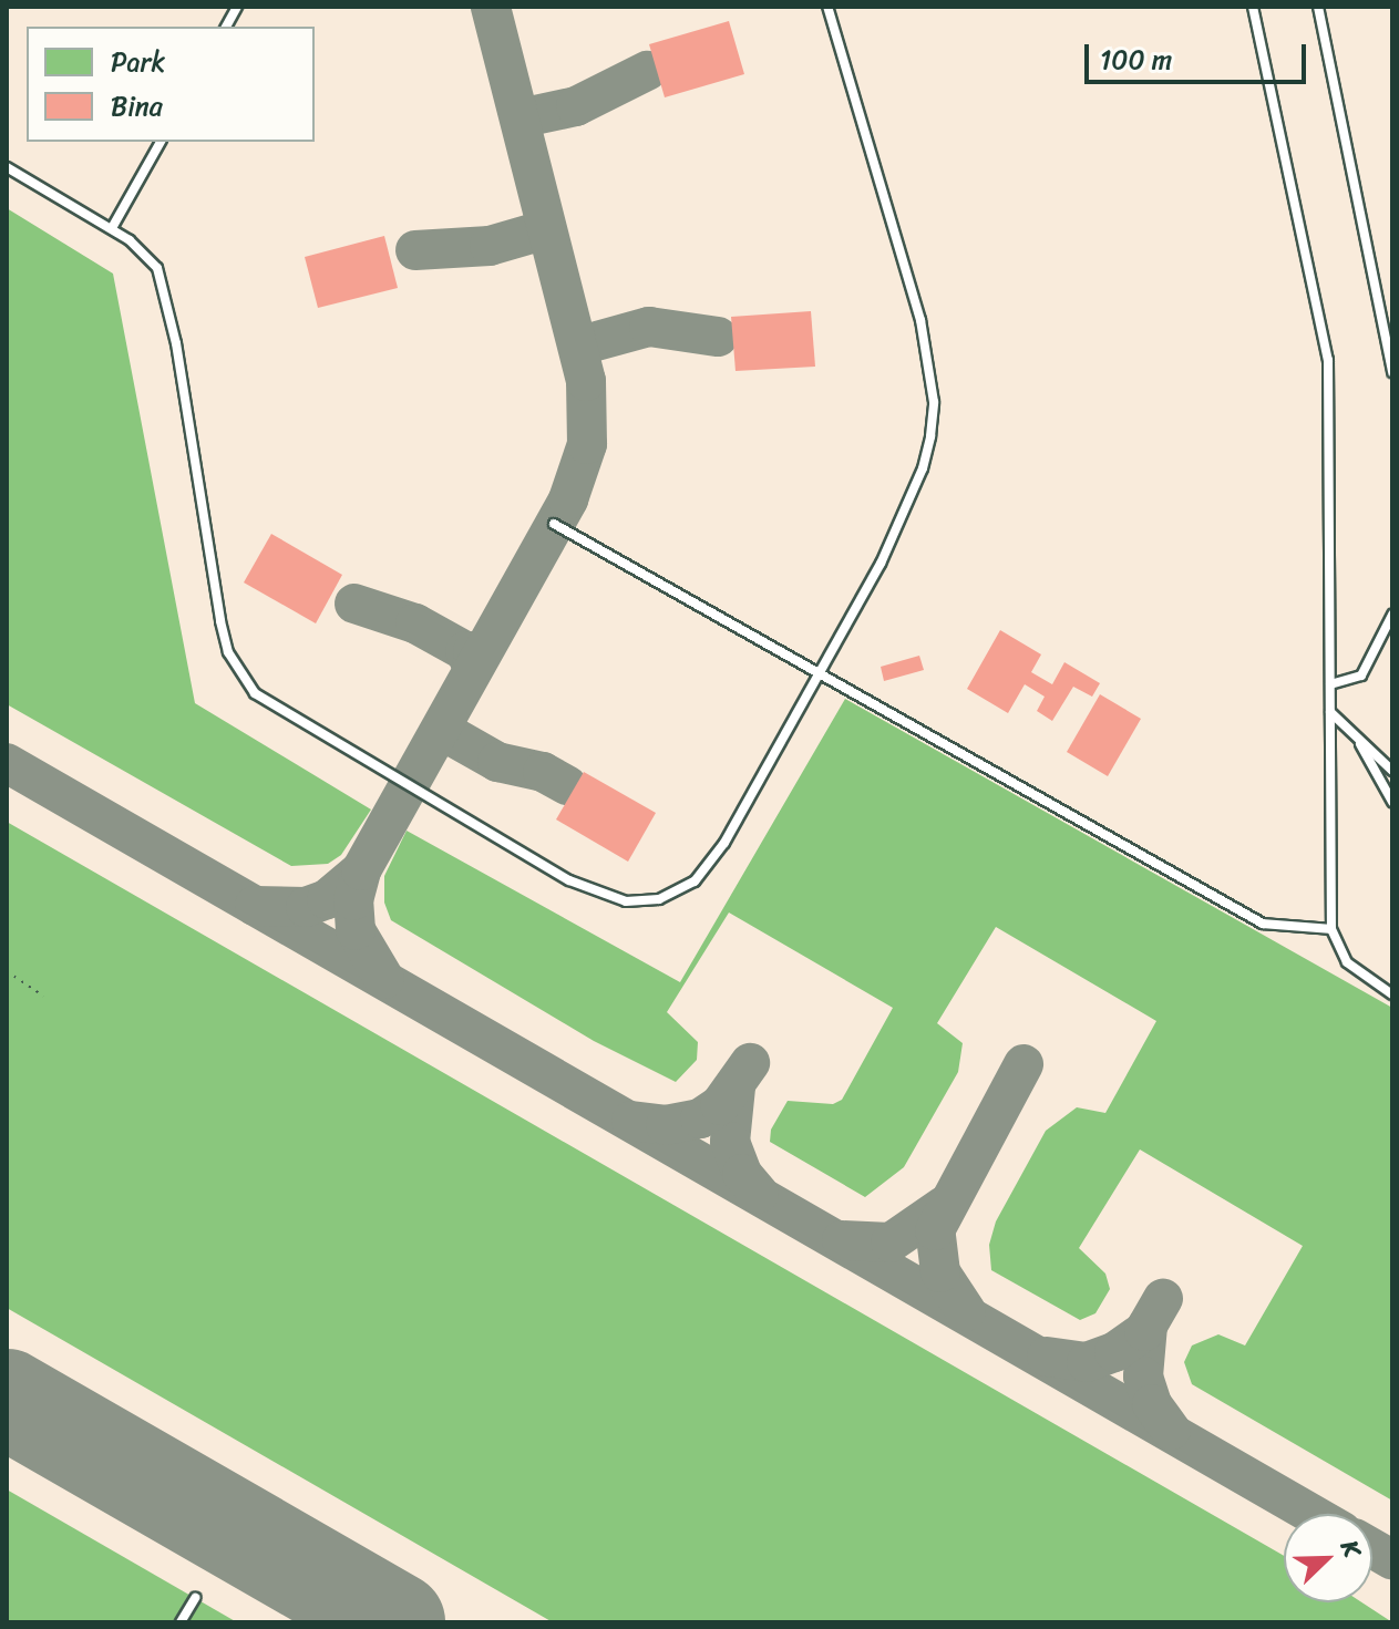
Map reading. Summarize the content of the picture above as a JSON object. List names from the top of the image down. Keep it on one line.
{"legend":["Park","Bina"],"scale_bar":"100 m","north":"top right"}
